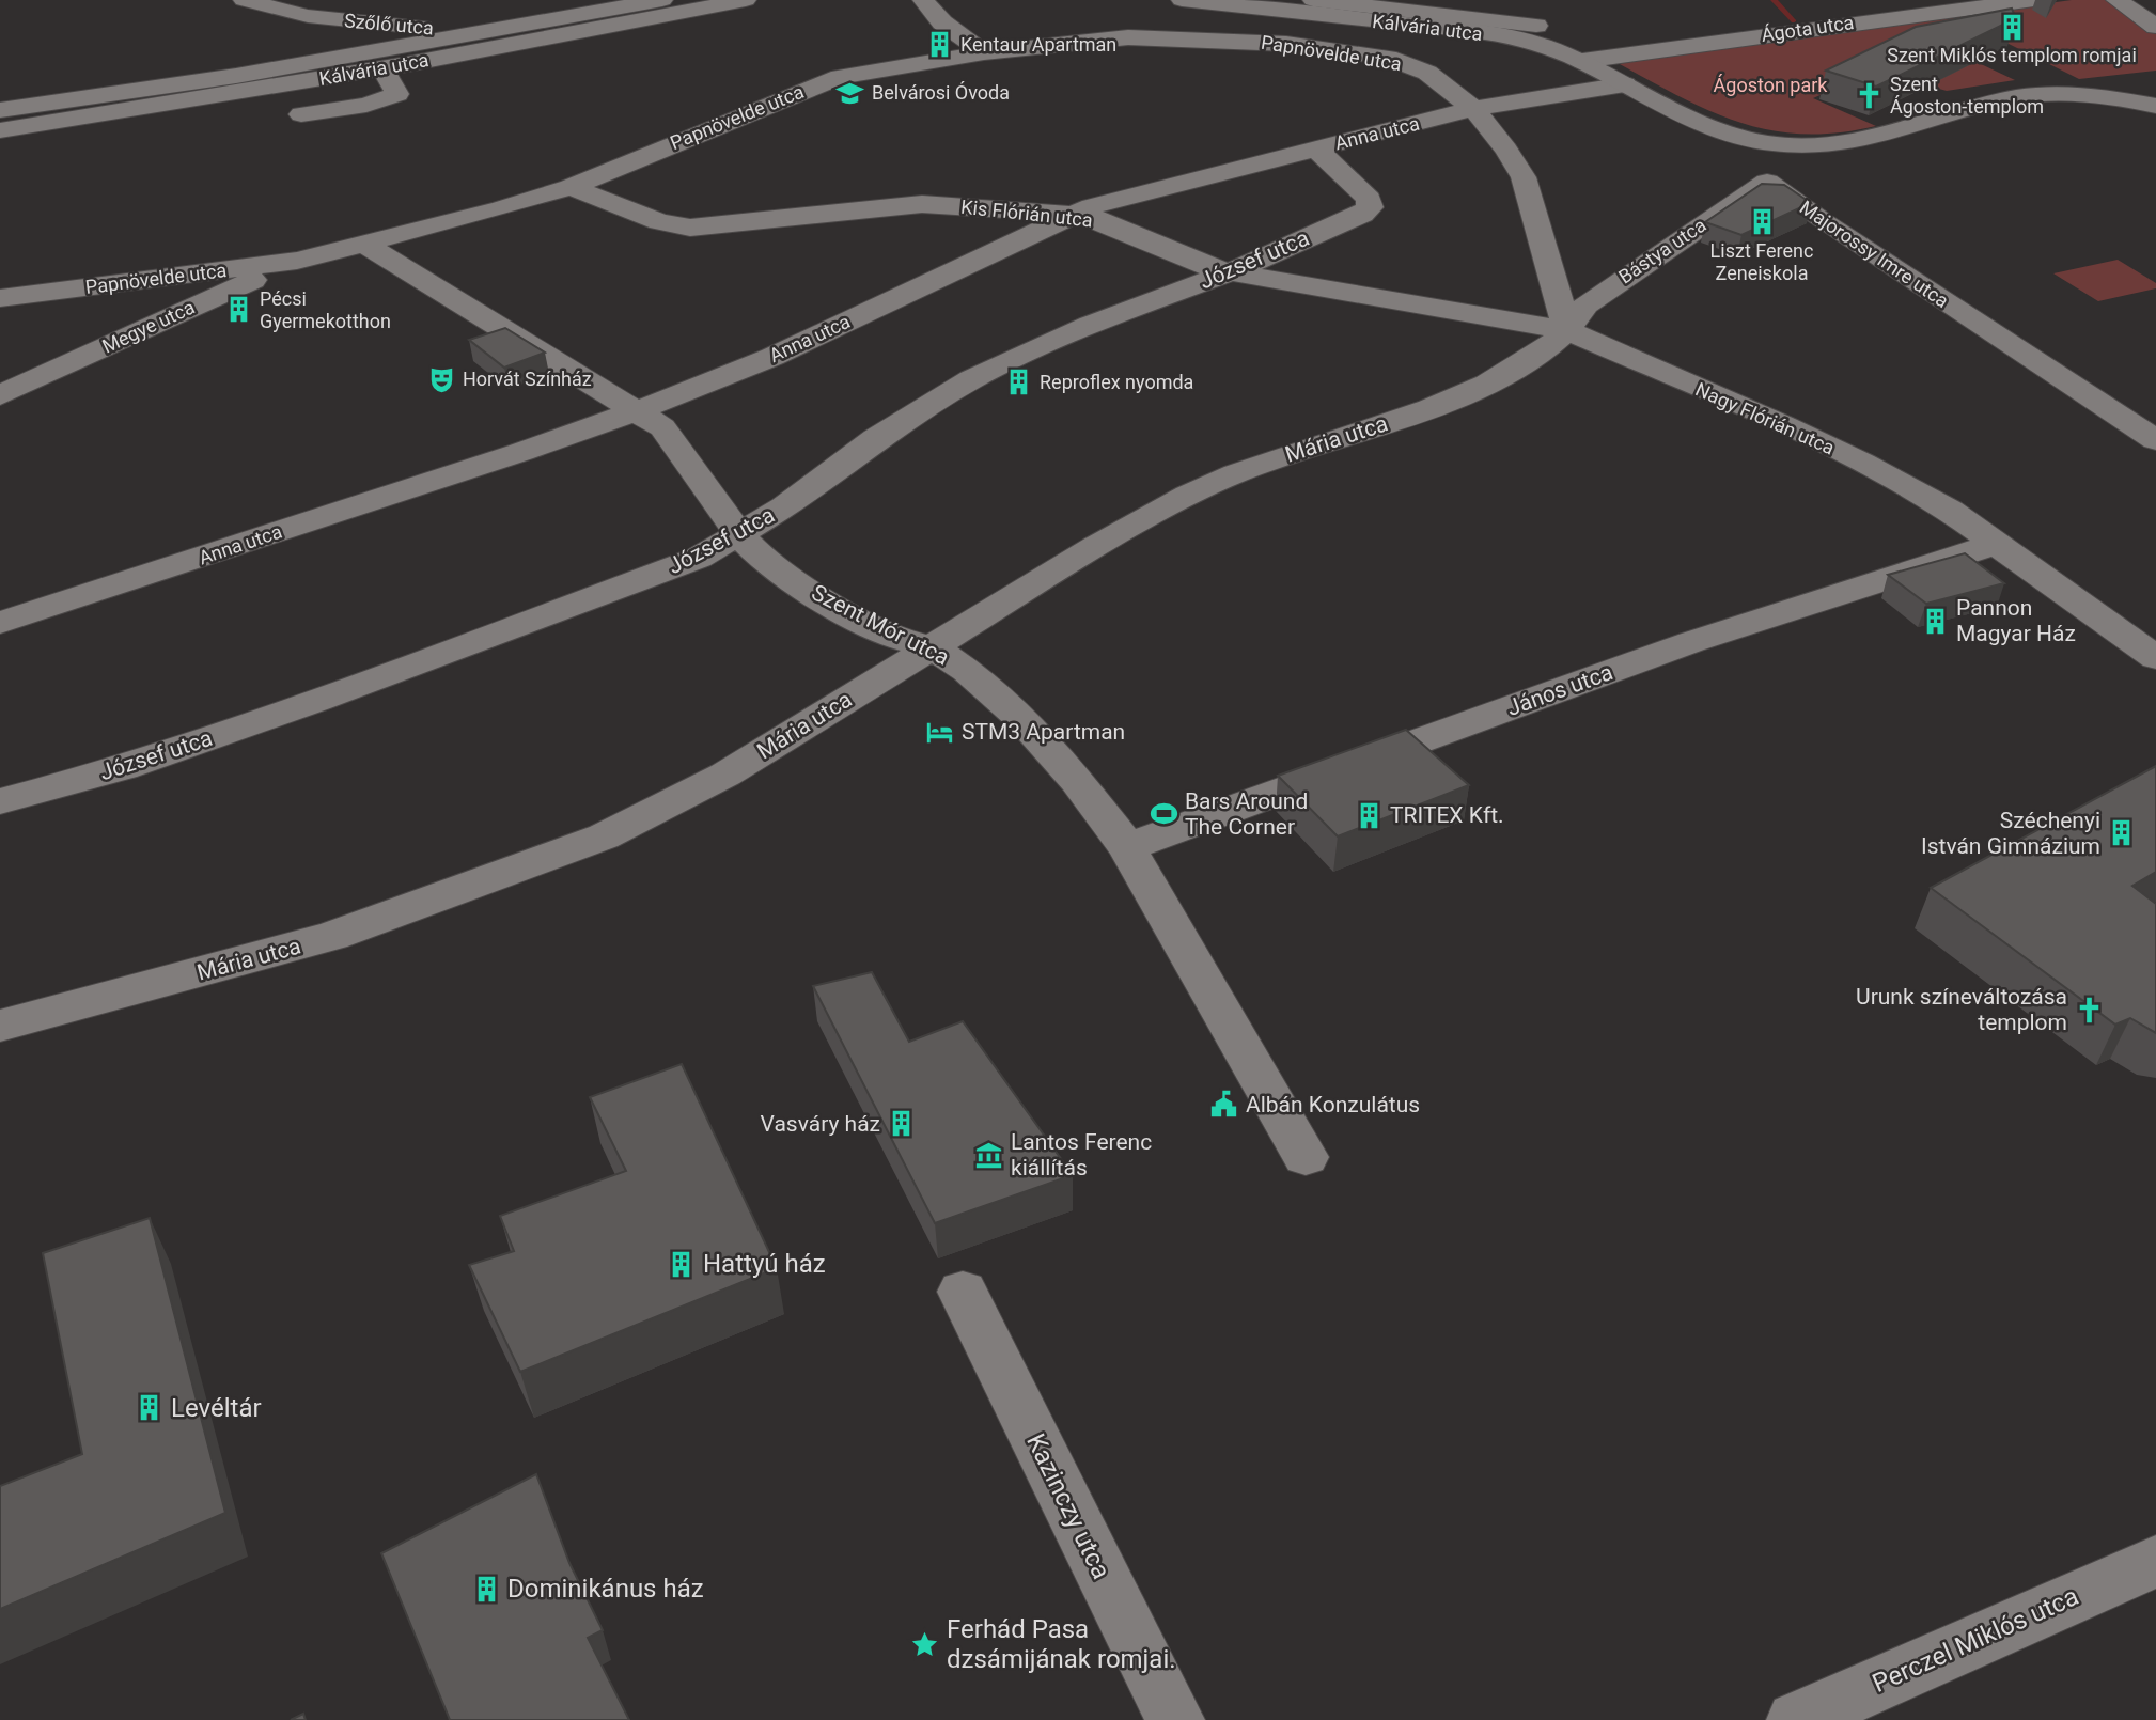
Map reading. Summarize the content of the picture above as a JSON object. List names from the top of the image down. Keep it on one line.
{"streets":{"street":["Szőlő utca","Kálvária utca","Ágota utca","Papnövelde utca","Anna utca","Kis Flórián utca","Bástya utca","Majorossy Imre utca","József utca","Megye utca","Nagy Flórián utca","Mária utca","Szent Mór utca","János utca","Kazinczy utca","Perczel Miklós utca"]},"crossings":[["Szőlő utca","Kálvária utca"],["Papnövelde utca","Anna utca"],["Papnövelde utca","Kis Flórián utca"],["Papnövelde utca","Megye utca"],["Papnövelde utca","Szent Mór utca"],["Anna utca","Kis Flórián utca"],["Anna utca","József utca"],["Anna utca","Szent Mór utca"],["Kis Flórián utca","Bástya utca"],["Kis Flórián utca","József utca"],["Kis Flórián utca","Nagy Flórián utca"],["Kis Flórián utca","Mária utca"],["Bástya utca","Majorossy Imre utca"],["Bástya utca","Nagy Flórián utca"],["Bástya utca","Mária utca"],["József utca","Szent Mór utca"],["Nagy Flórián utca","Mária utca"],["Nagy Flórián utca","János utca"],["Mária utca","Szent Mór utca"],["Szent Mór utca","János utca"]],"parks":["Ágoston park"],"places":{"building":["Szent Miklós templom romjai","Kentaur Apartman","Liszt Ferenc Zeneiskola","Pécsi Gyermekotthon","Reproflex nyomda","Pannon Magyar Ház","TRITEX Kft.","Széchenyi István Gimnázium","Vasváry ház","Hattyú ház","Levéltár","Dominikánus ház"],"school or university":["Belvárosi Óvoda"],"church":["Szent Ágoston-templom","Urunk színeváltozása templom"],"theatre":["Horvát Színház"],"hotel":["STM3 Apartman"],"sports":["Bars Around The Corner"],"public building":["Albán Konzulátus"],"museum":["Lantos Ferenc kiállítás"],"place":["Ferhád Pasa dzsámijának romjai."]}}
